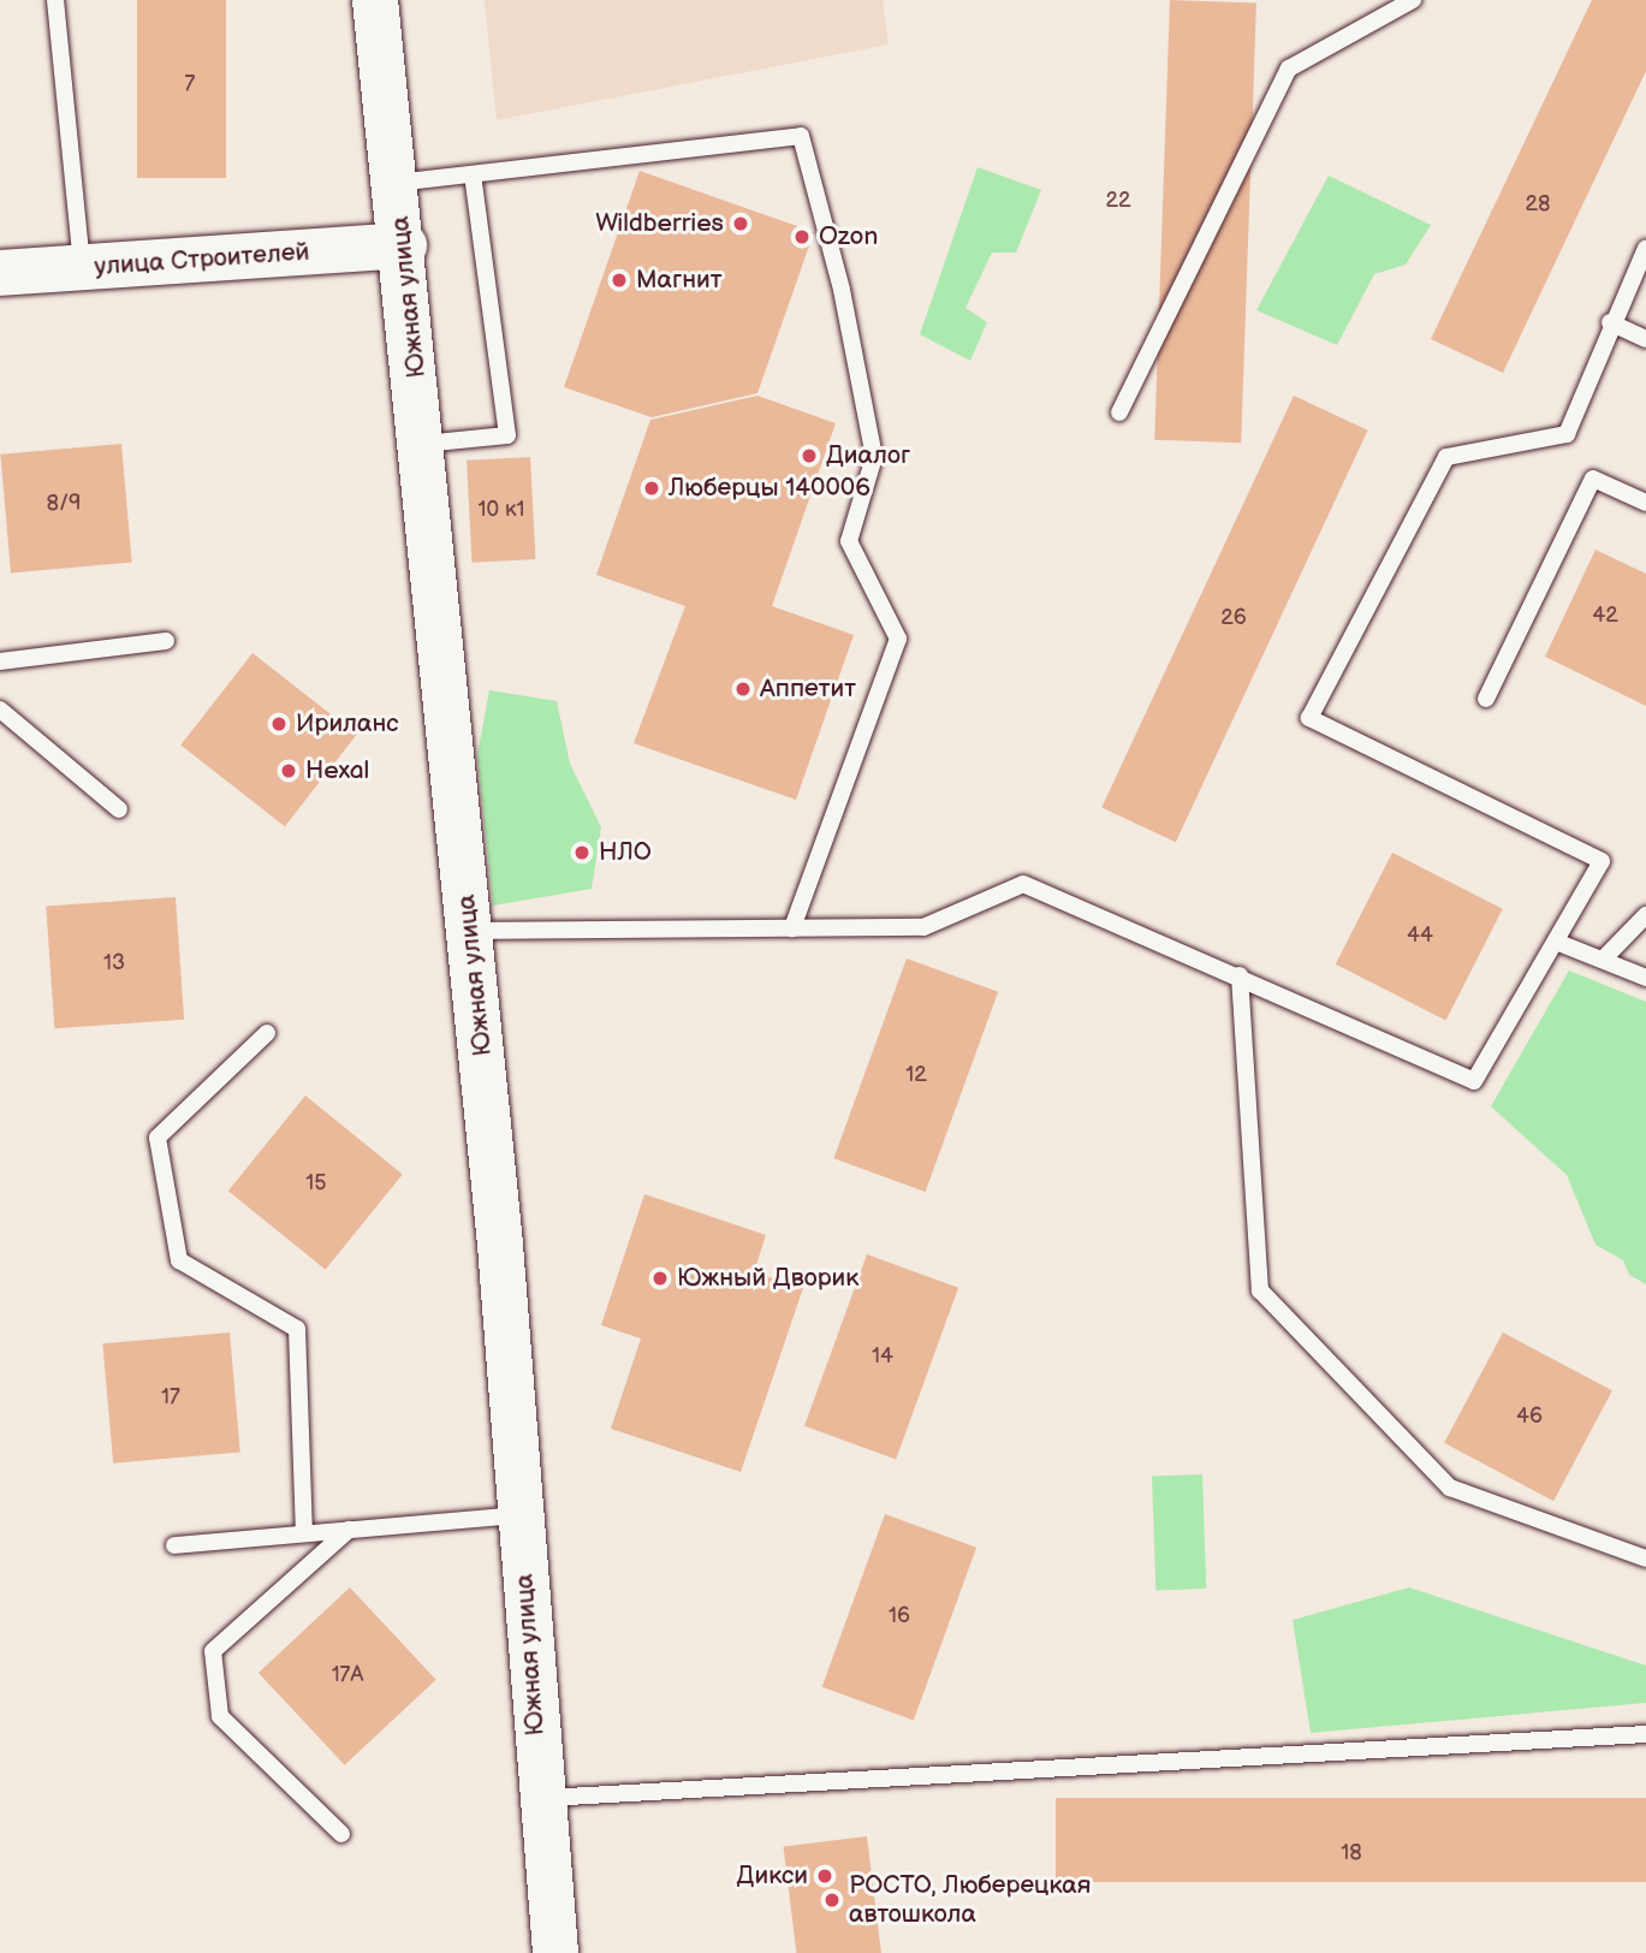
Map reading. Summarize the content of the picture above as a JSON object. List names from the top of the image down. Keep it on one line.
{"streets":{"street":["улица Строителей","Южная улица"]},"crossings":[["улица Строителей","Южная улица"]],"places":["Wildberries","Ozon","Магнит","Диалог","Люберцы 140006","Аппетит","Ириланс","Hexal","НЛО","Южный Дворик","Дикси","РОСТО, Люберецкая автошкола"],"house_numbers":["7","22","28","8/9","10 к1","42","26","44","13","12","15","14","17","46","16","17А","18"]}
